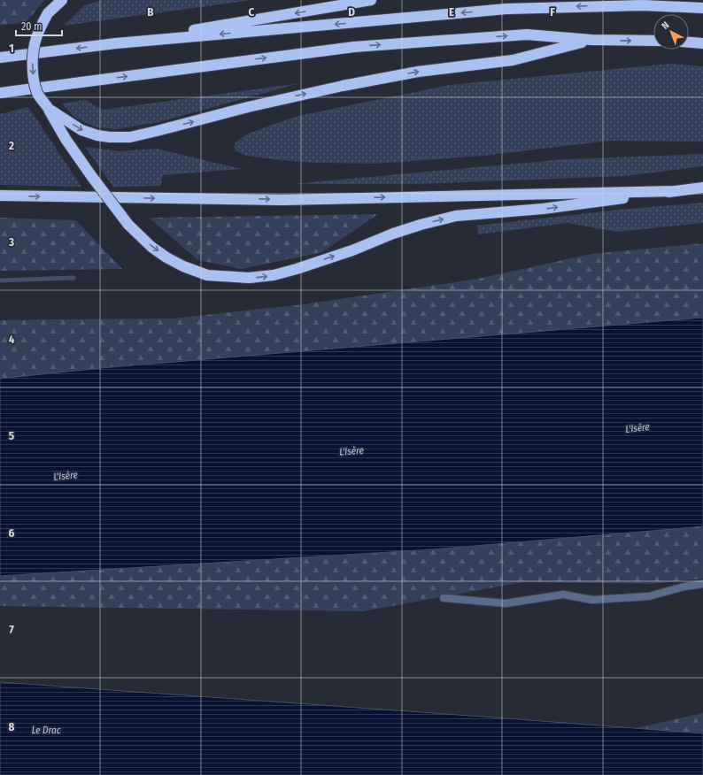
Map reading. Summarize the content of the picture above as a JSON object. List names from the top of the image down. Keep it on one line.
{"water":["L'Isère","Le Drac"],"scale_bar":"20 m","north":"top left","grid":{"columns":["B","C","D","E","F"],"rows":["1","2","3","4","5","6","7","8"]}}
